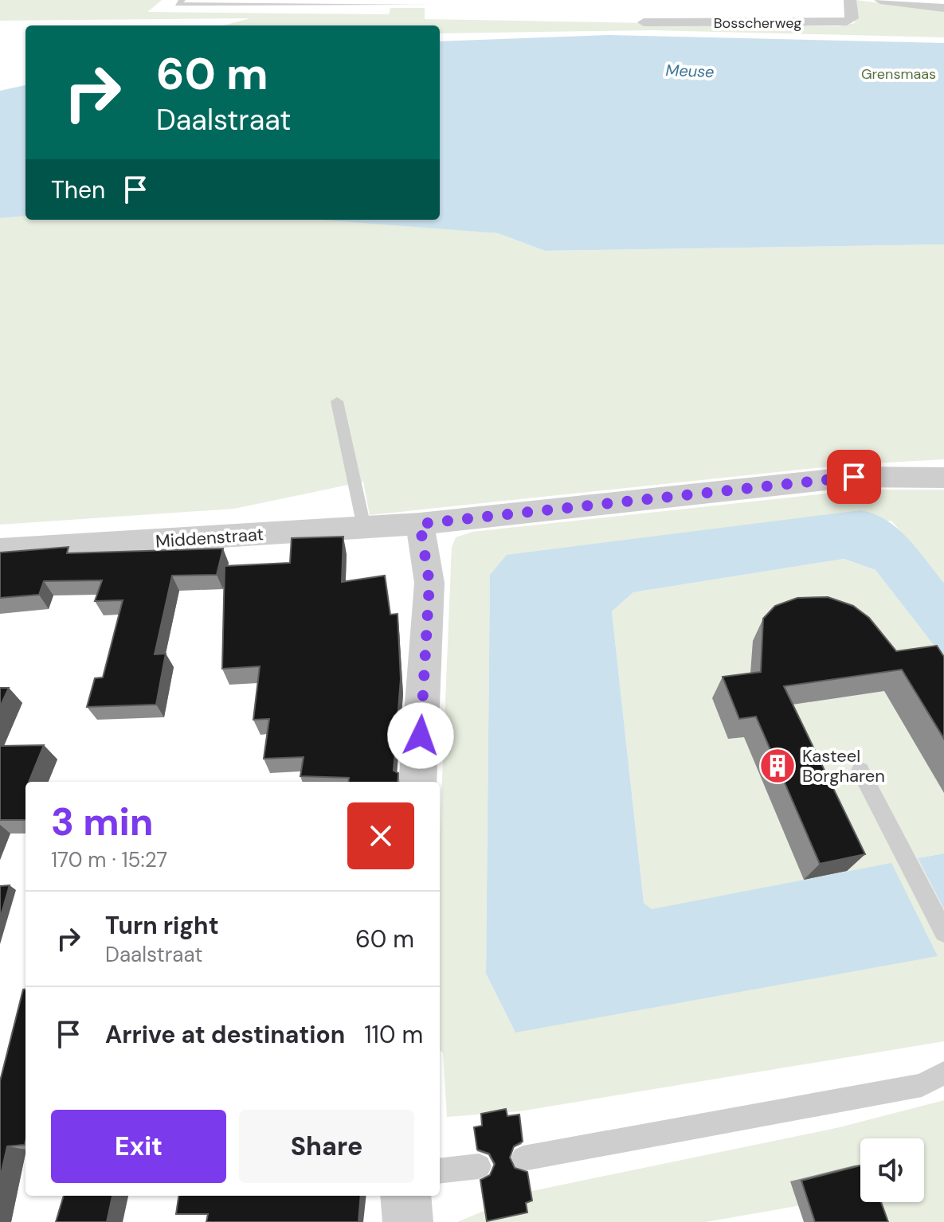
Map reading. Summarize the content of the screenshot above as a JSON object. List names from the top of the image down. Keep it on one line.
{"streets":{"street":["Bosscherweg","Middenstraat"]},"water":["Meuse"],"parks":["Grensmaas"],"places":{"building":["Kasteel Borgharen"]},"page":{"turn":["60 m","Daalstraat"],"then":"Then","heading":["3 min","170 m · 15:27"],"list":[{"name":"Turn right","note":"Daalstraat","value":"60 m"},{"name":"Arrive at destination","value":"110 m"}],"buttons":["Exit","Share"]}}
